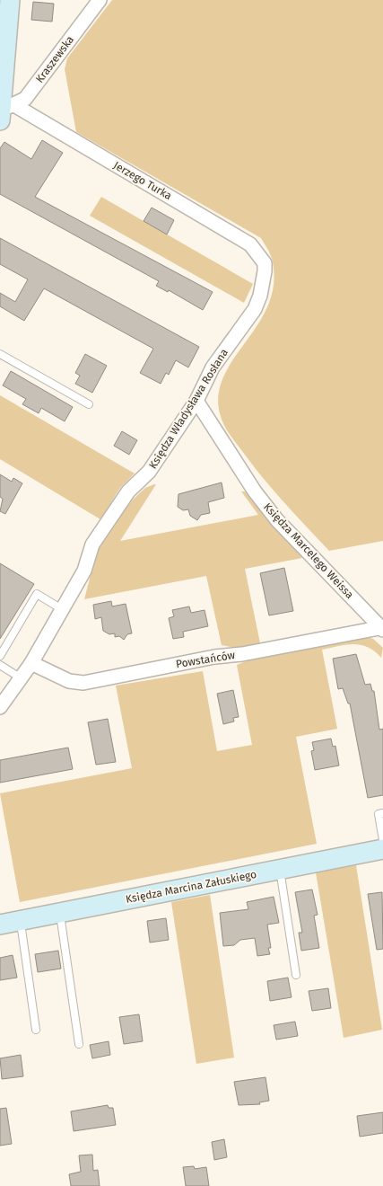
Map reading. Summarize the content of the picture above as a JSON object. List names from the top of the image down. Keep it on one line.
{"streets":{"street":["Kraszewska","Jerzego Turka","Księdza Władysława Rosłana","Księdza Marcelego Weissa","Powstańców","Księdza Marcina Załuskiego"]},"crossings":[["Kraszewska","Jerzego Turka"],["Jerzego Turka","Księdza Władysława Rosłana"],["Księdza Władysława Rosłana","Księdza Marcelego Weissa"],["Księdza Władysława Rosłana","Powstańców"],["Księdza Marcelego Weissa","Powstańców"]]}
